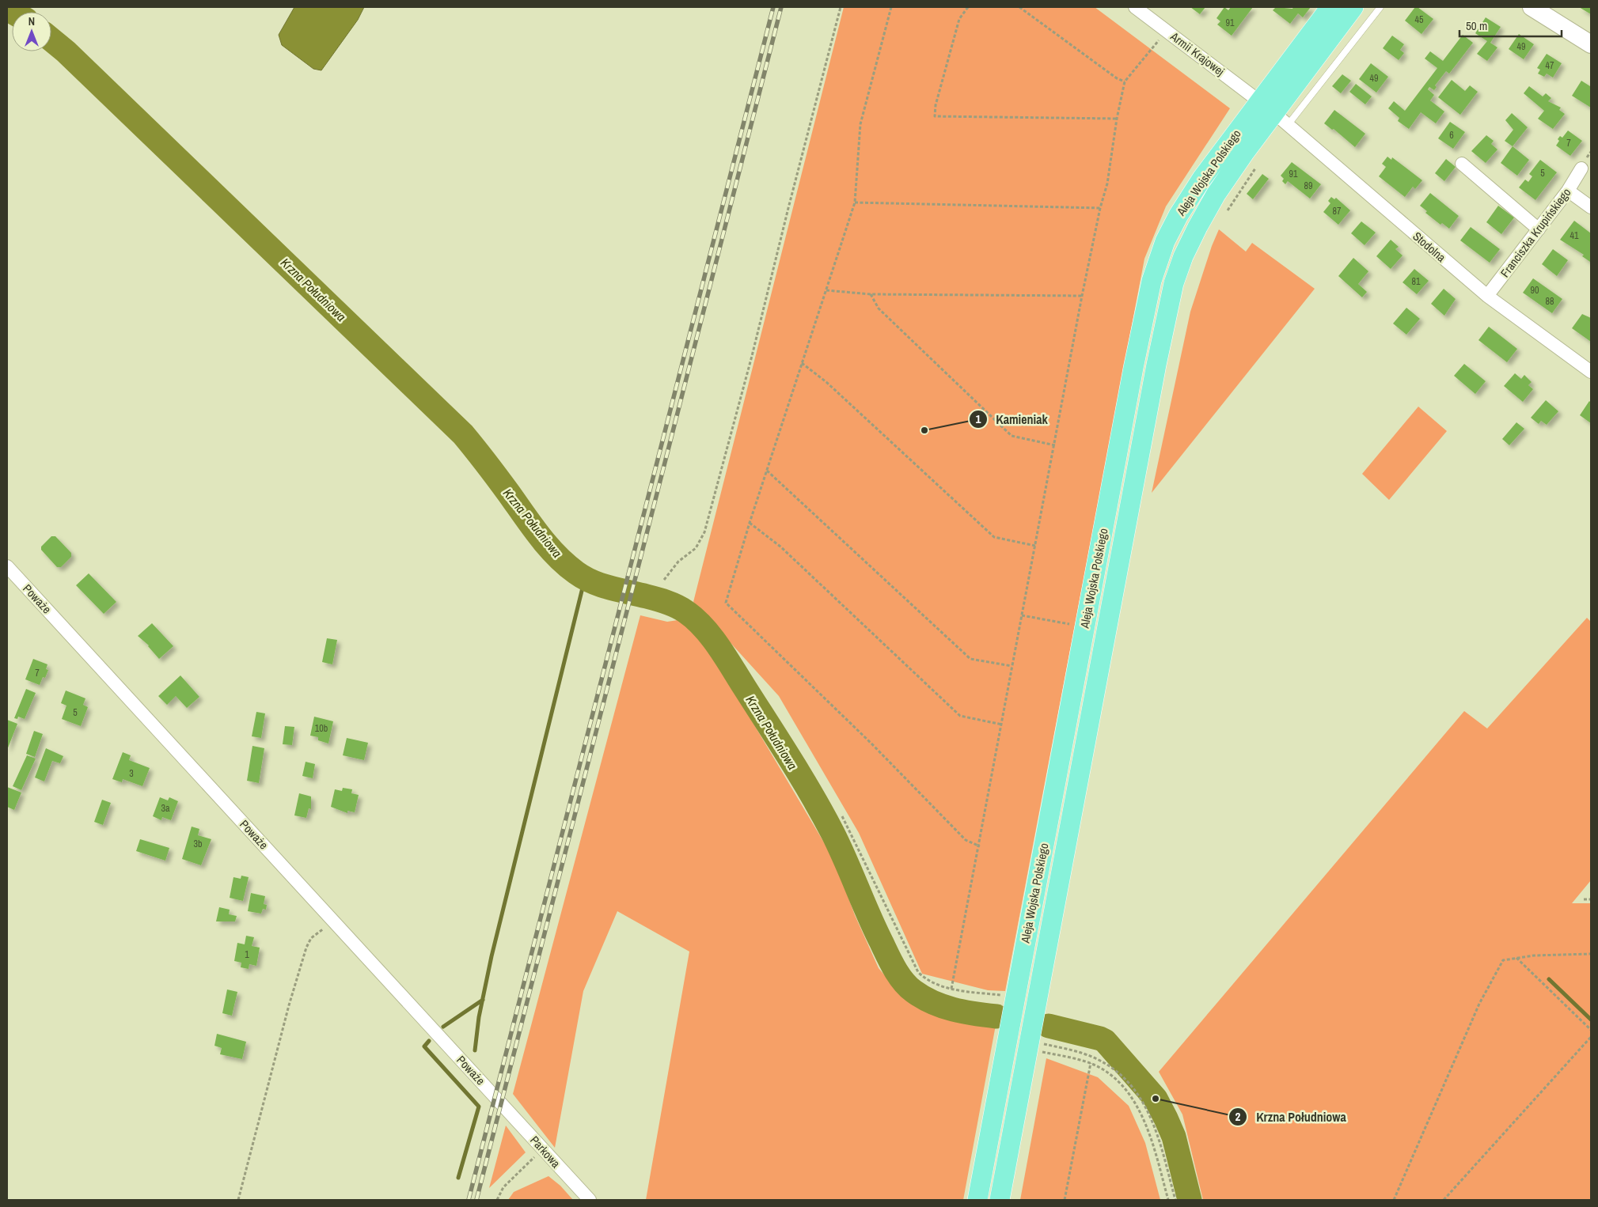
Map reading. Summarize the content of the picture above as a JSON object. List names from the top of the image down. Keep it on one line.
{"streets":{"main road":["Aleja Wojska Polskiego"],"street":["Armii Krajowej","Franciszka Krupińskiego","Stodolna","Poważe","Parkowa"]},"crossings":[["Armii Krajowej","Aleja Wojska Polskiego"],["Armii Krajowej","Stodolna"],["Aleja Wojska Polskiego","Stodolna"],["Franciszka Krupińskiego","Stodolna"],["Poważe","Parkowa"]],"water":["Krzna Południowa"],"places":["Kamieniak","Krzna Południowa"],"house_numbers":["45","91","49","47","49","6","7","5","91","89","87","41","81","90","88","7","5","10b","3","3a","3b","1"],"scale_bar":"50 m","north":"top"}
